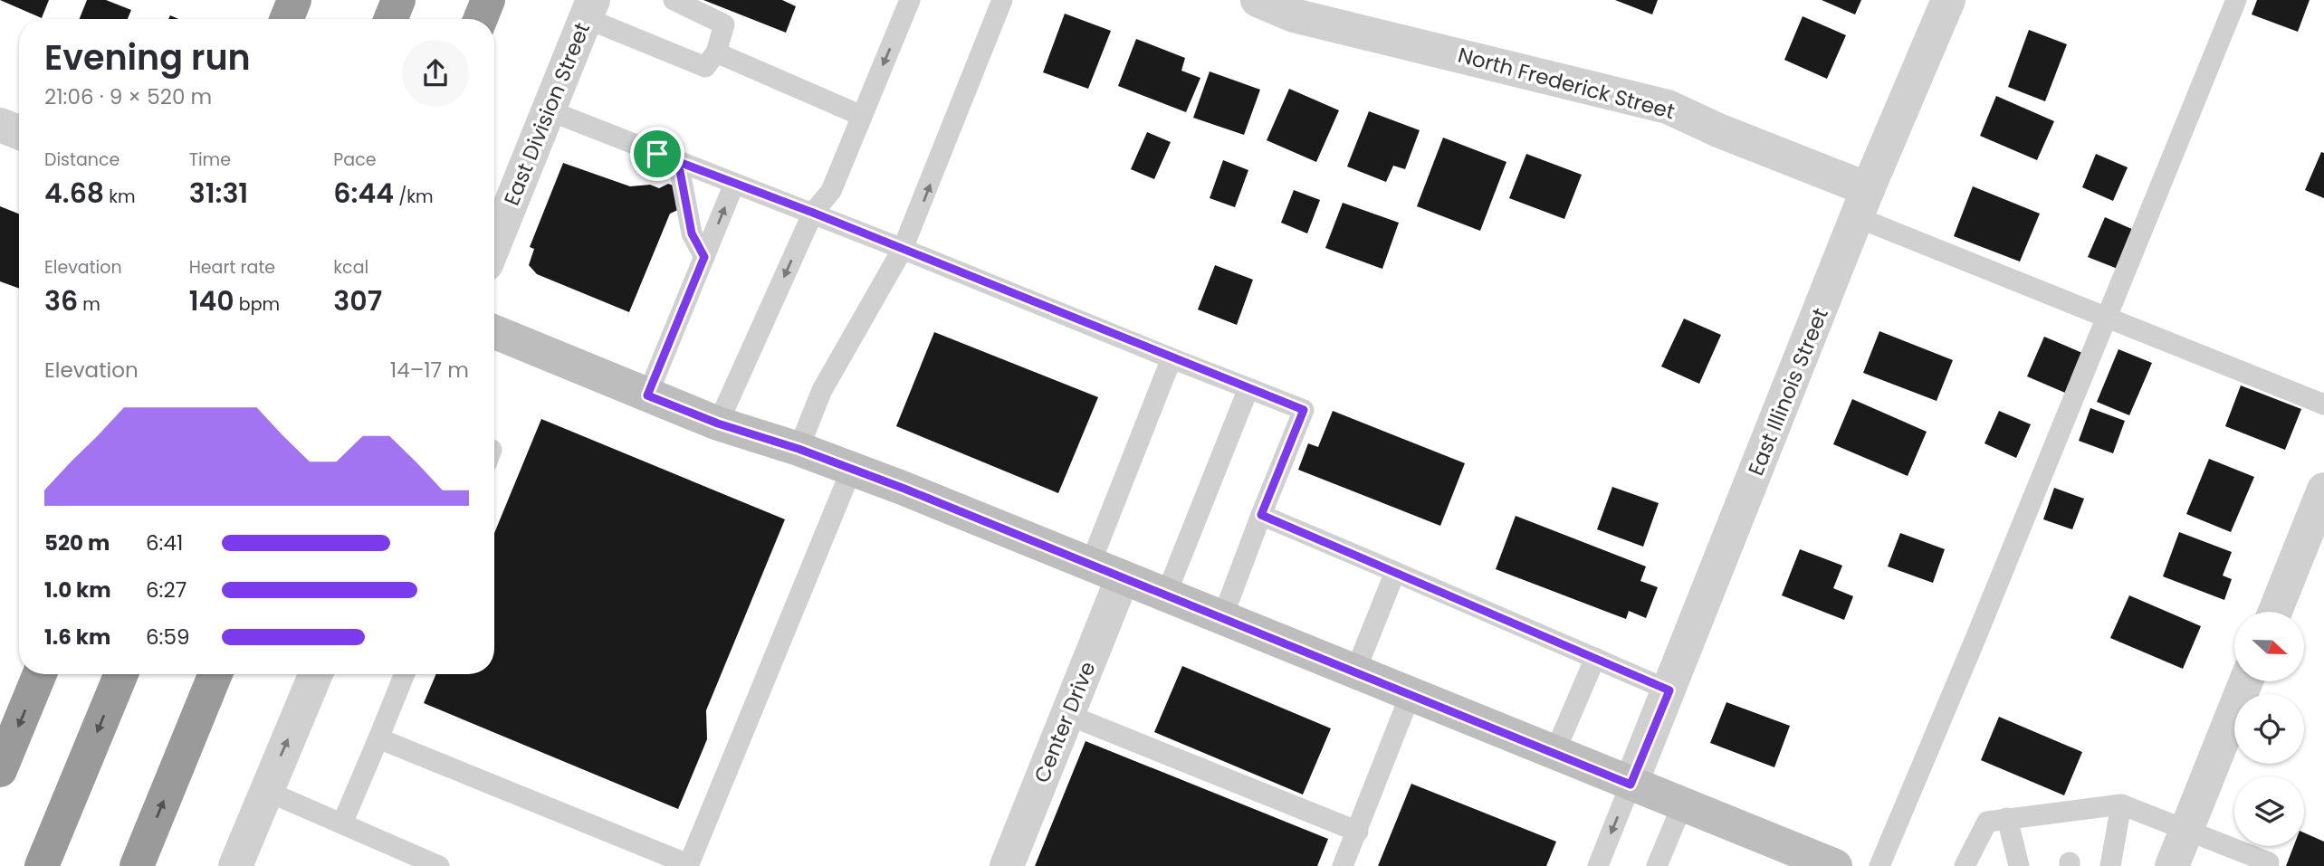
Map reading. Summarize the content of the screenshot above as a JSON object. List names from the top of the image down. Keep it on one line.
{"streets":{"street":["North Frederick Street","East Division Street","East Illinois Street","Center Drive"]},"crossings":[["North Frederick Street","East Illinois Street"]],"north":"right","page":{"heading":["Evening run","21:06 · 9 × 520 m"],"stats":[["Distance","4.68 km"],["Time","31:31"],["Pace","6:44 /km"],["Elevation","36 m"],["Heart rate","140 bpm"],["kcal","307"]],"chart":["Elevation","14–17 m"],"list":[{"name":"520 m","note":"6:41"},{"name":"1.0 km","note":"6:27"},{"name":"1.6 km","note":"6:59"}]}}
